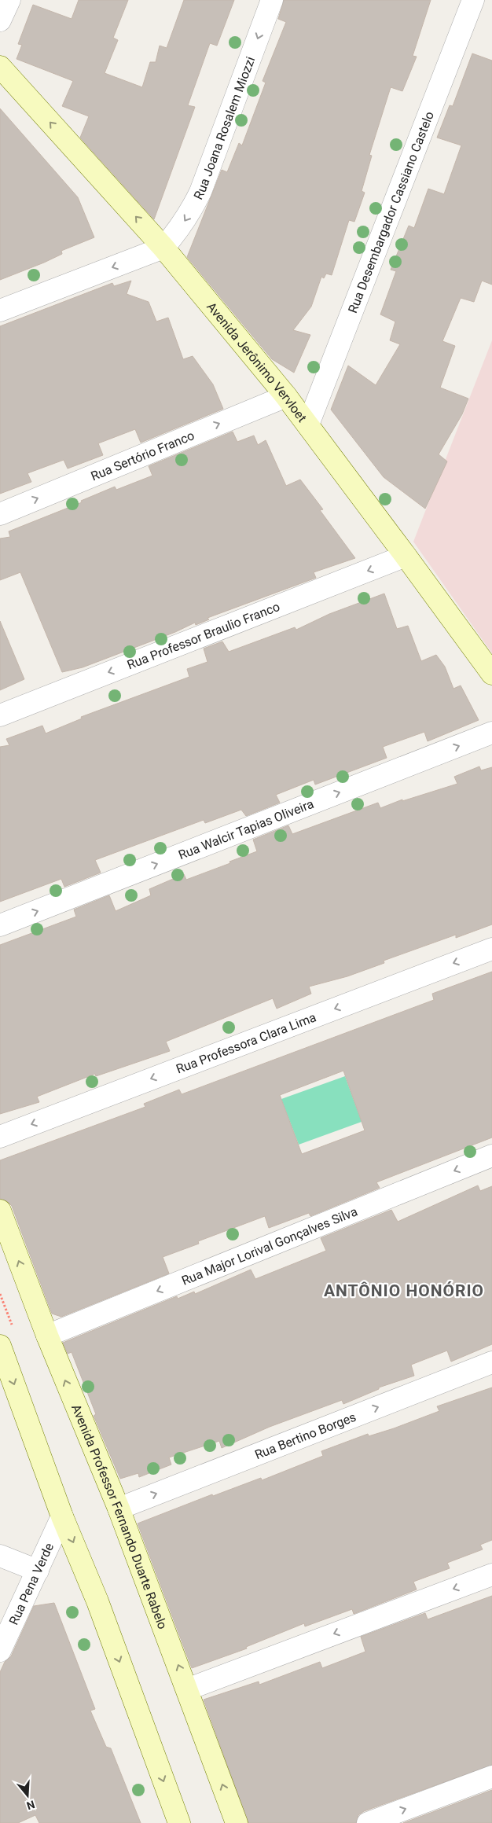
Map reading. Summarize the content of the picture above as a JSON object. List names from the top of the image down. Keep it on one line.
{"streets":{"street":["Rua Joana Rosalem Miozzi","Rua Desembargador Cassiano Castelo","Avenida Jerônimo Vervloet","Rua Sertório Franco","Rua Professor Braulio Franco","Rua Walcir Tapias Oliveira","Rua Professora Clara Lima","Rua Major Lorival Gonçalves Silva","Rua Bertino Borges","Avenida Professor Fernando Duarte Rabelo","Rua Pena Verde"]},"crossings":[["Rua Joana Rosalem Miozzi","Avenida Jerônimo Vervloet"],["Rua Desembargador Cassiano Castelo","Avenida Jerônimo Vervloet"],["Avenida Jerônimo Vervloet","Rua Sertório Franco"],["Avenida Jerônimo Vervloet","Rua Professor Braulio Franco"],["Rua Major Lorival Gonçalves Silva","Avenida Professor Fernando Duarte Rabelo"],["Rua Bertino Borges","Avenida Professor Fernando Duarte Rabelo"]],"one_way":["Rua Joana Rosalem Miozzi","Rua Professor Braulio Franco","Rua Walcir Tapias Oliveira","Rua Professora Clara Lima","Rua Major Lorival Gonçalves Silva","Rua Bertino Borges"],"districts":["ANTÔNIO HONÓRIO"],"north":"bottom"}
